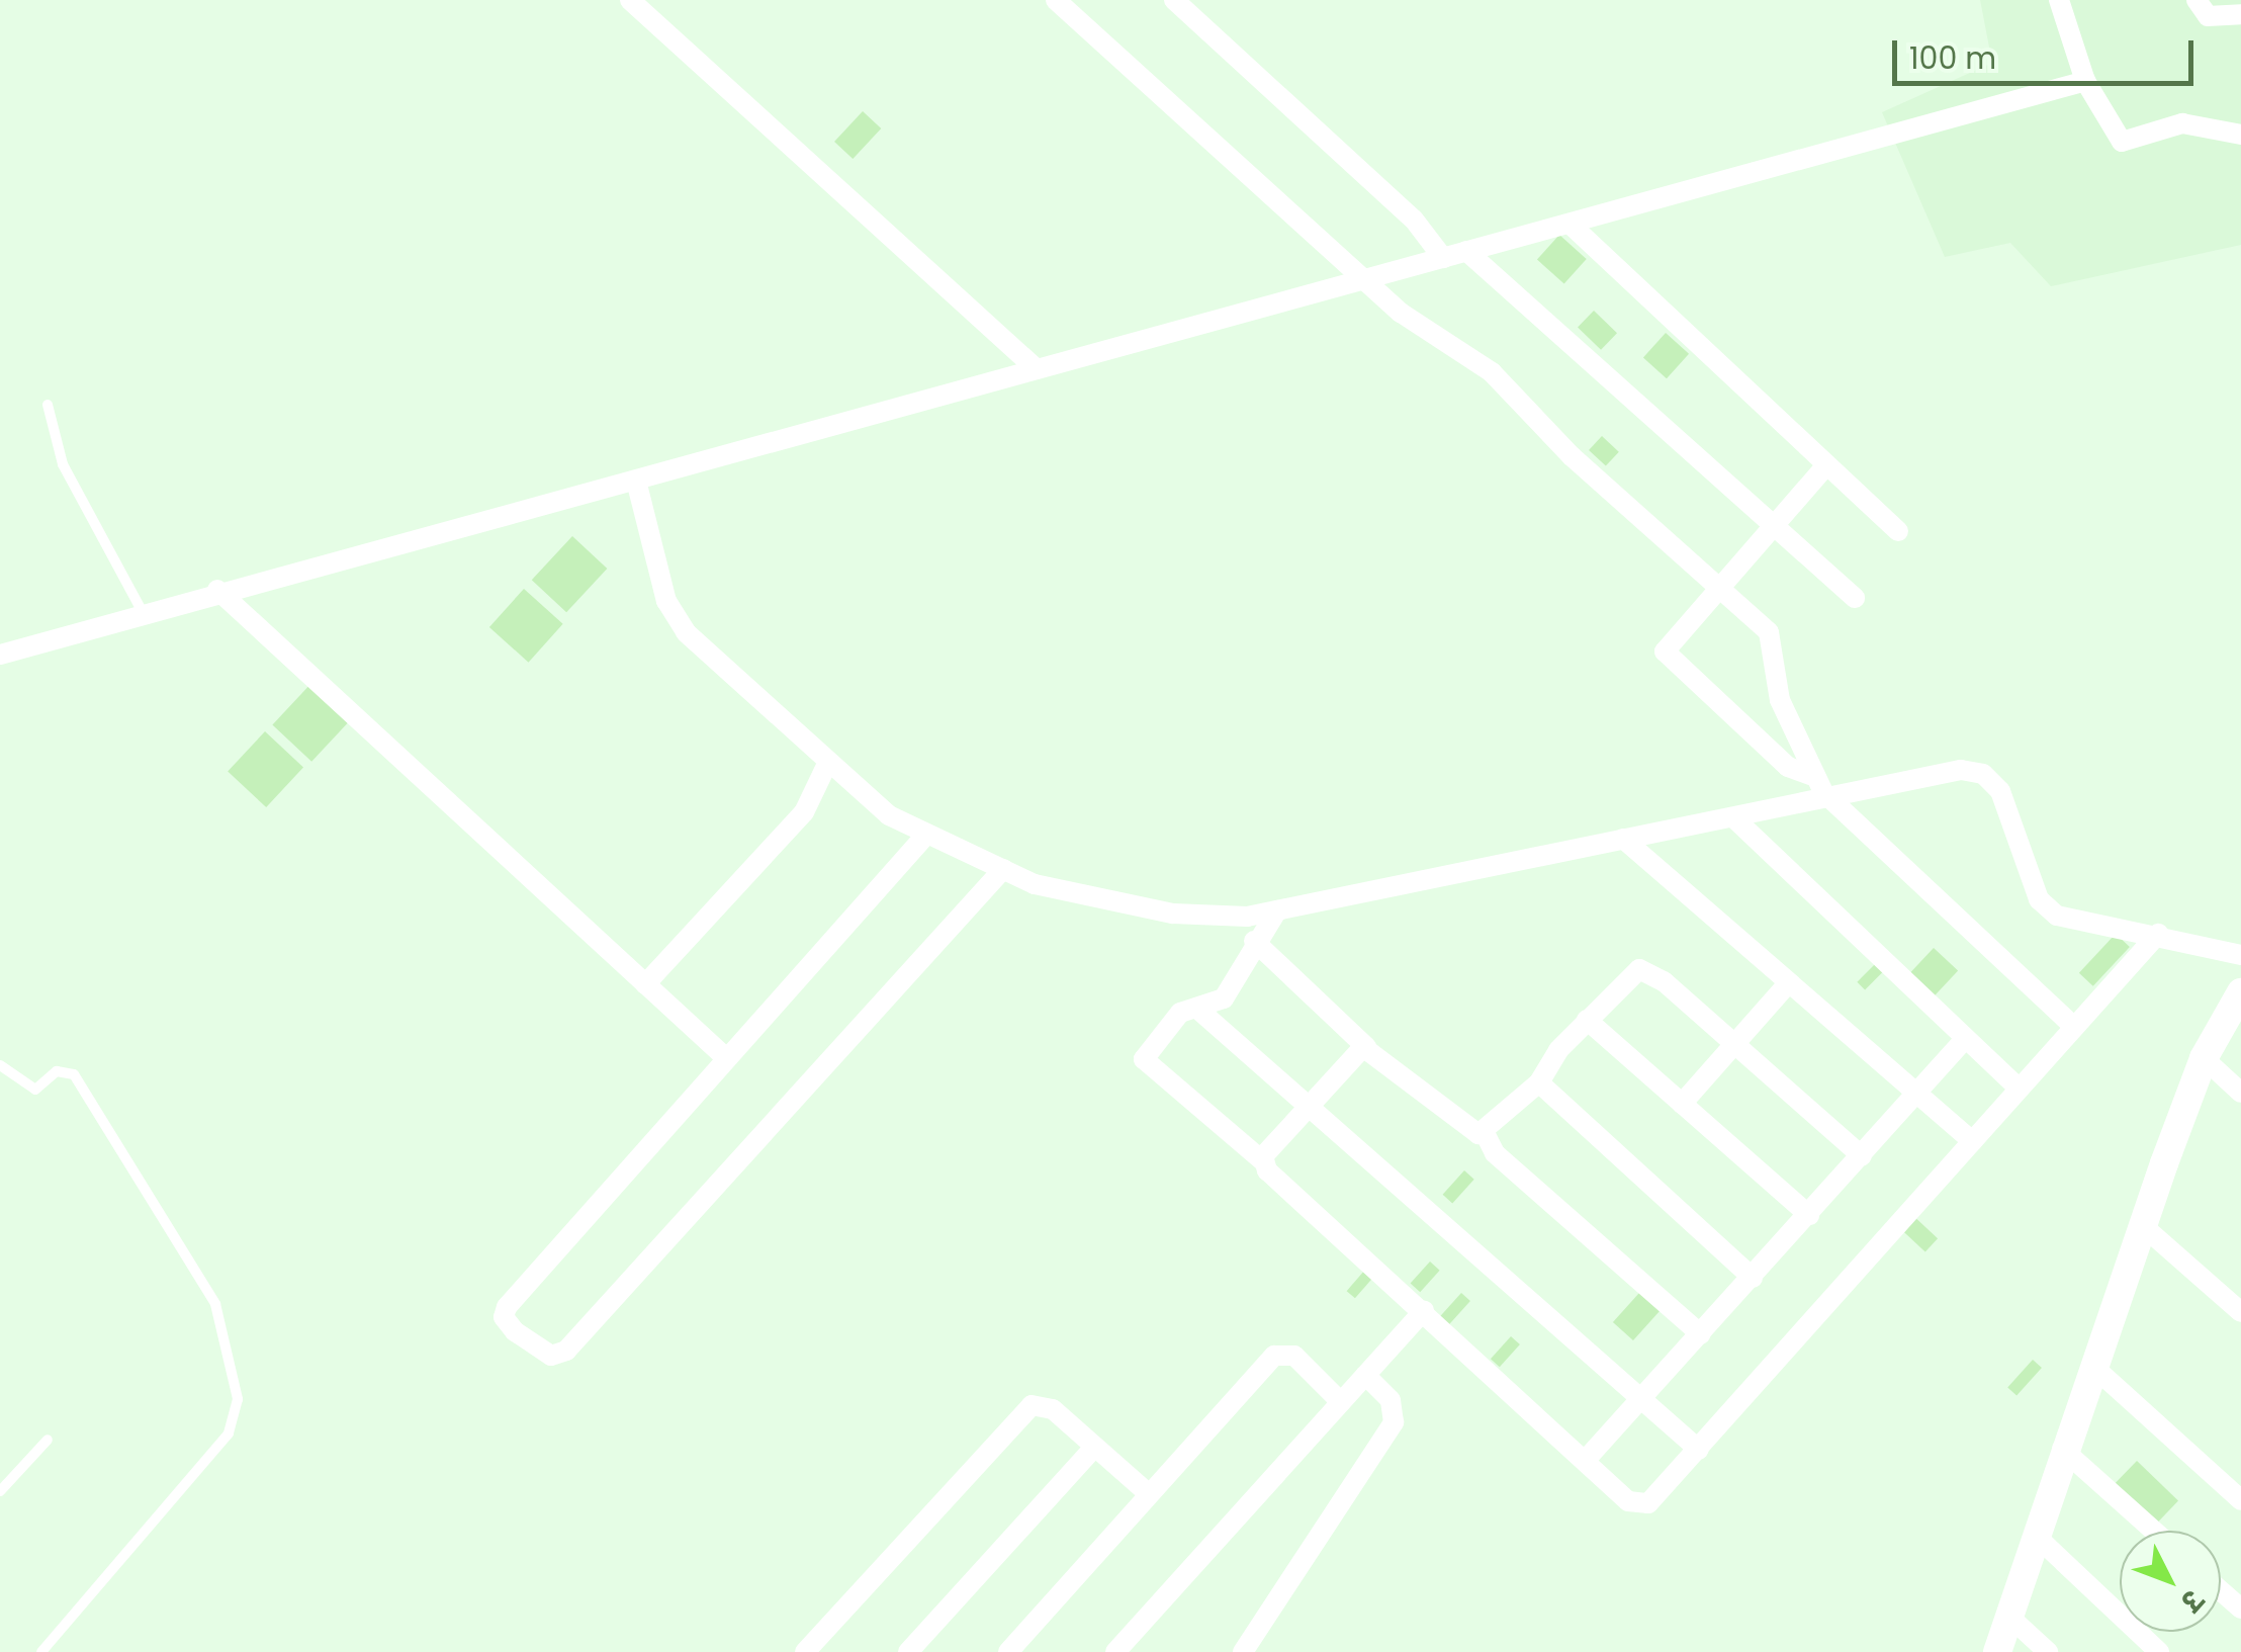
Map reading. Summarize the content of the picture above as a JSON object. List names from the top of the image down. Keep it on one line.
{"scale_bar":"100 m","north":"bottom right"}
